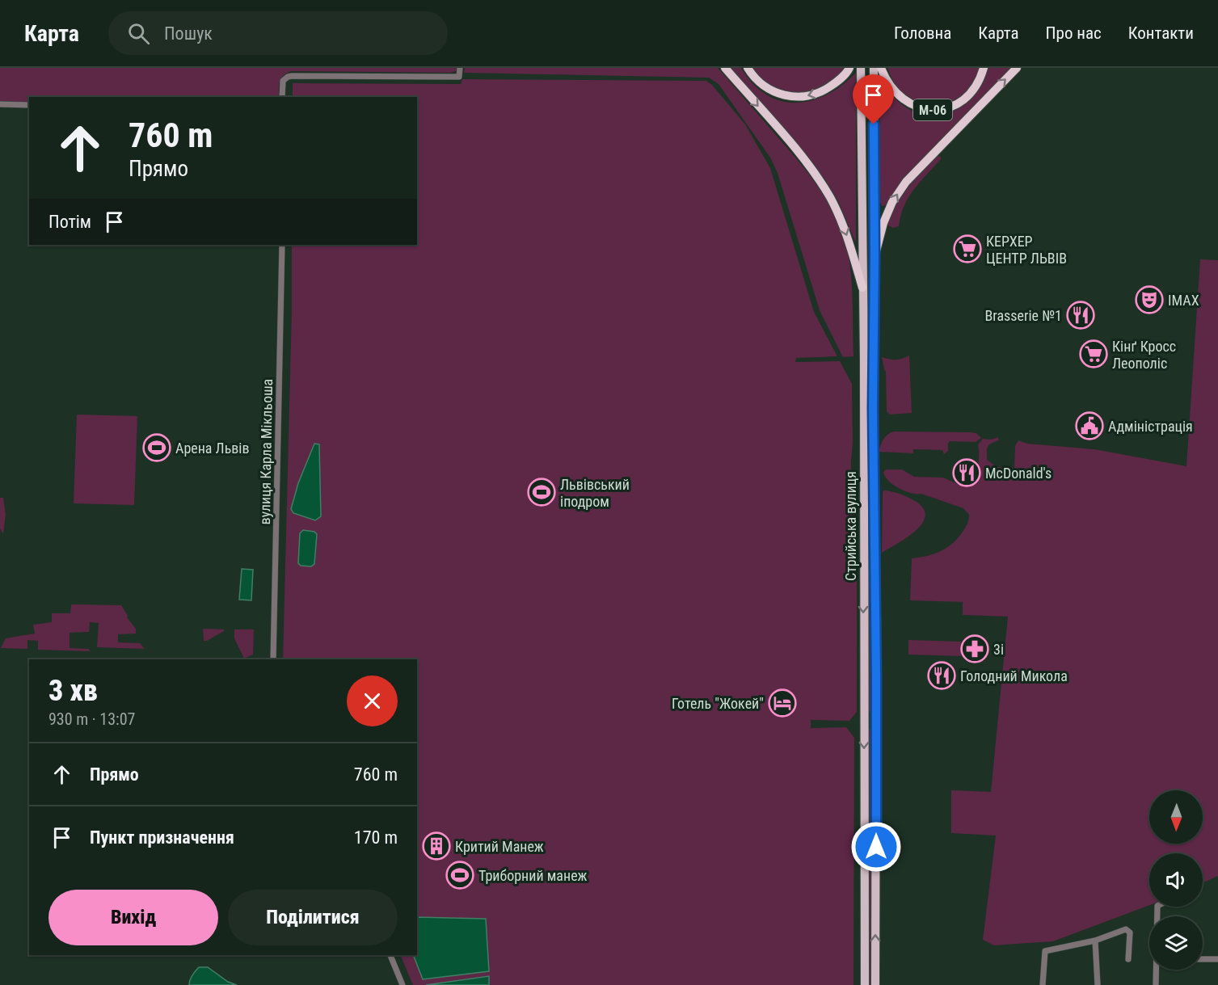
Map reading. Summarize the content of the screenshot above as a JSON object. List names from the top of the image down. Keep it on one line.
{"streets":{"highway":["М-06"],"main road":["Стрийська вулиця"],"street":["вулиця Карла Мікльоша"]},"places":{"supermarket":["КЕРХЕР ЦЕНТР ЛЬВІВ","Кінґ Кросс Леополіс"],"theatre":["IMAX"],"restaurant":["Brasserie №1","McDonald's","Голодний Микола"],"public building":["Адміністрація"],"sports":["Арена Львів","Львівський іподром","Триборний манеж"],"pharmacy":["3і"],"hotel":["Готель \"Жокей\""],"building":["Критий Манеж"]},"north":"bottom","page":{"header":"Карта","search":"Пошук","nav":["Головна","Карта","Про нас","Контакти"],"turn":["760 m","Прямо"],"then":"Потім","heading":["3 хв","930 m · 13:07"],"list":[{"name":"Прямо","value":"760 m"},{"name":"Пункт призначення","value":"170 m"}],"buttons":["Вихід","Поділитися"]}}
